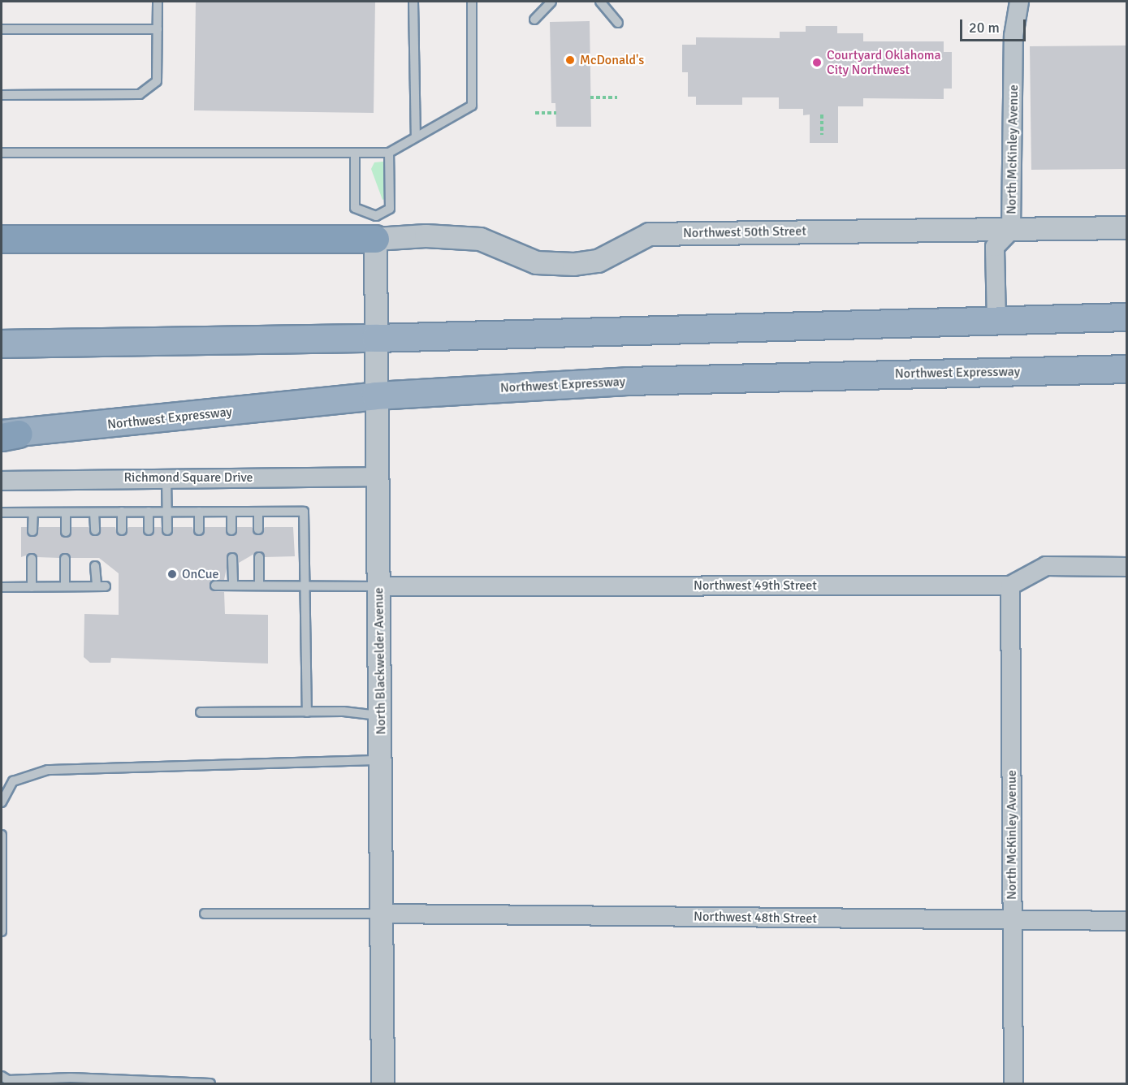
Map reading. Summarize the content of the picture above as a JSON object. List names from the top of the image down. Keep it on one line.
{"streets":{"highway":["Northwest Expressway"],"street":["North McKinley Avenue","Northwest 50th Street","Richmond Square Drive","Northwest 49th Street","North Blackwelder Avenue","Northwest 48th Street"]},"crossings":[["North McKinley Avenue","Northwest 50th Street"],["North McKinley Avenue","Northwest 49th Street"],["North McKinley Avenue","Northwest 48th Street"],["Northwest 50th Street","North Blackwelder Avenue"],["Northwest Expressway","North Blackwelder Avenue"],["Richmond Square Drive","North Blackwelder Avenue"],["Northwest 49th Street","North Blackwelder Avenue"],["North Blackwelder Avenue","Northwest 48th Street"]],"places":["McDonald's","Courtyard Oklahoma City Northwest","OnCue"],"scale_bar":"20 m"}
